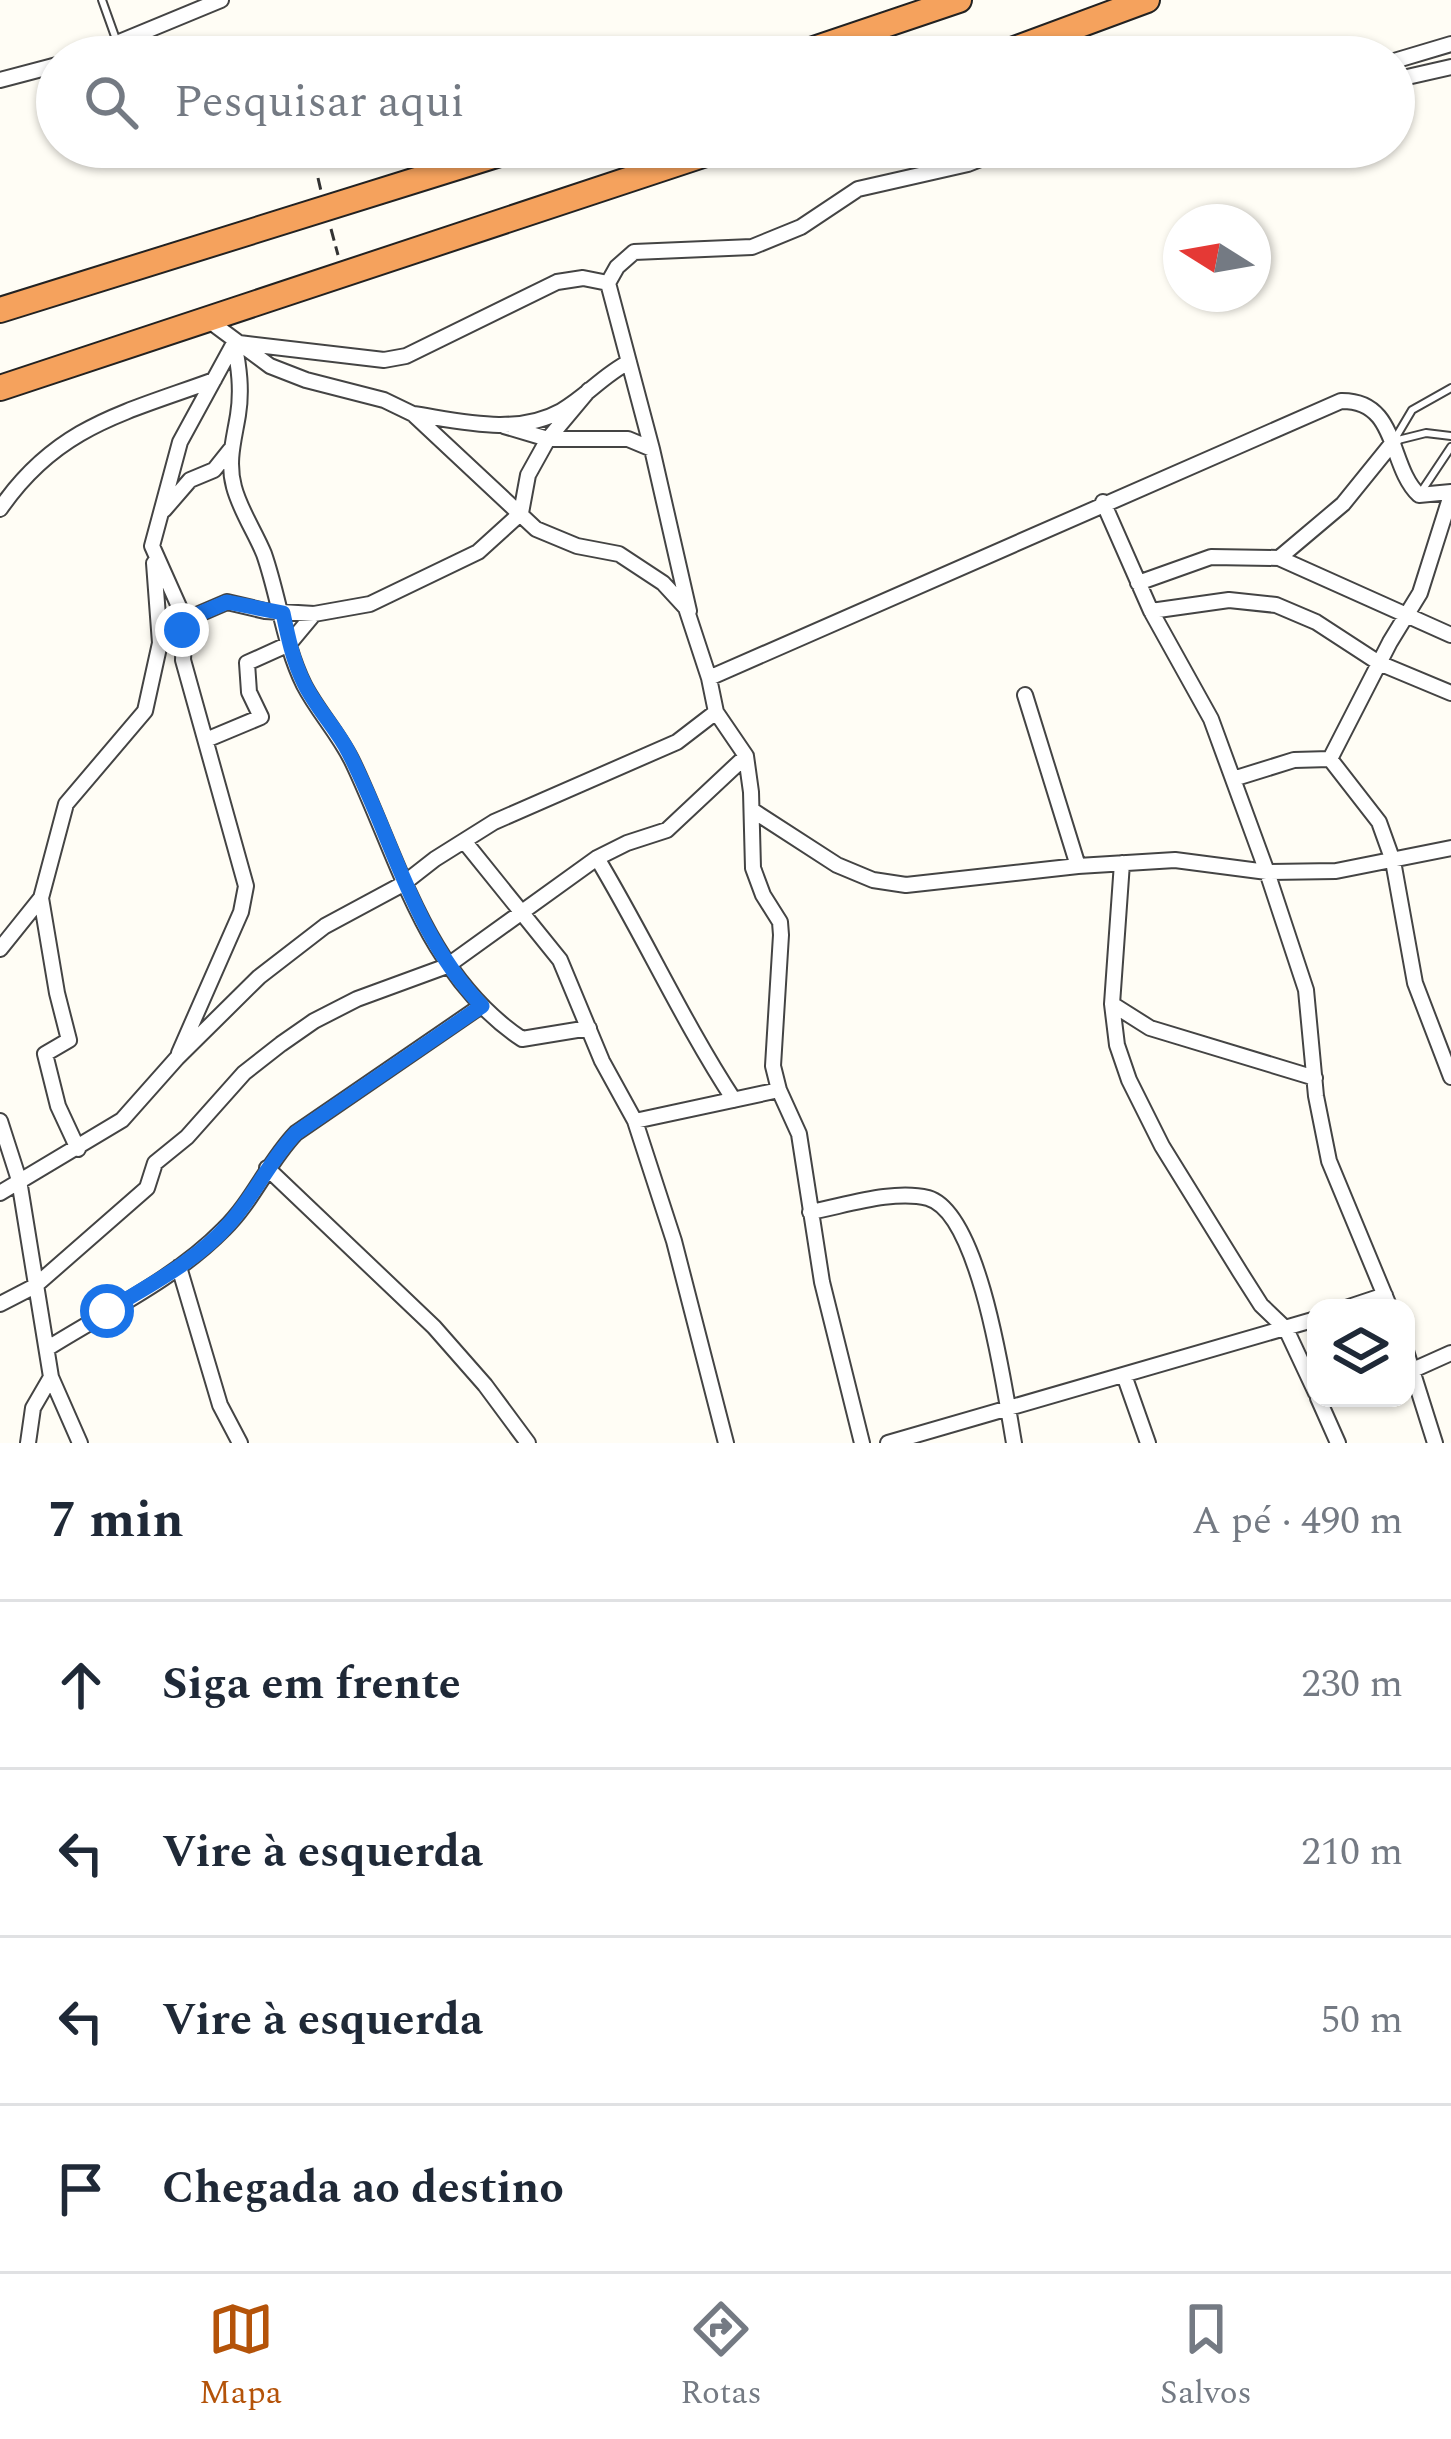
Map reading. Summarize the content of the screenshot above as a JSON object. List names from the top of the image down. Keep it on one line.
{"north":"left","page":{"search":"Pesquisar aqui","heading":["7 min","A pé · 490 m"],"list":[["Siga em frente","230 m"],["Vire à esquerda","210 m"],["Vire à esquerda","50 m"],"Chegada ao destino"],"nav":["Mapa","Rotas","Salvos"]}}
